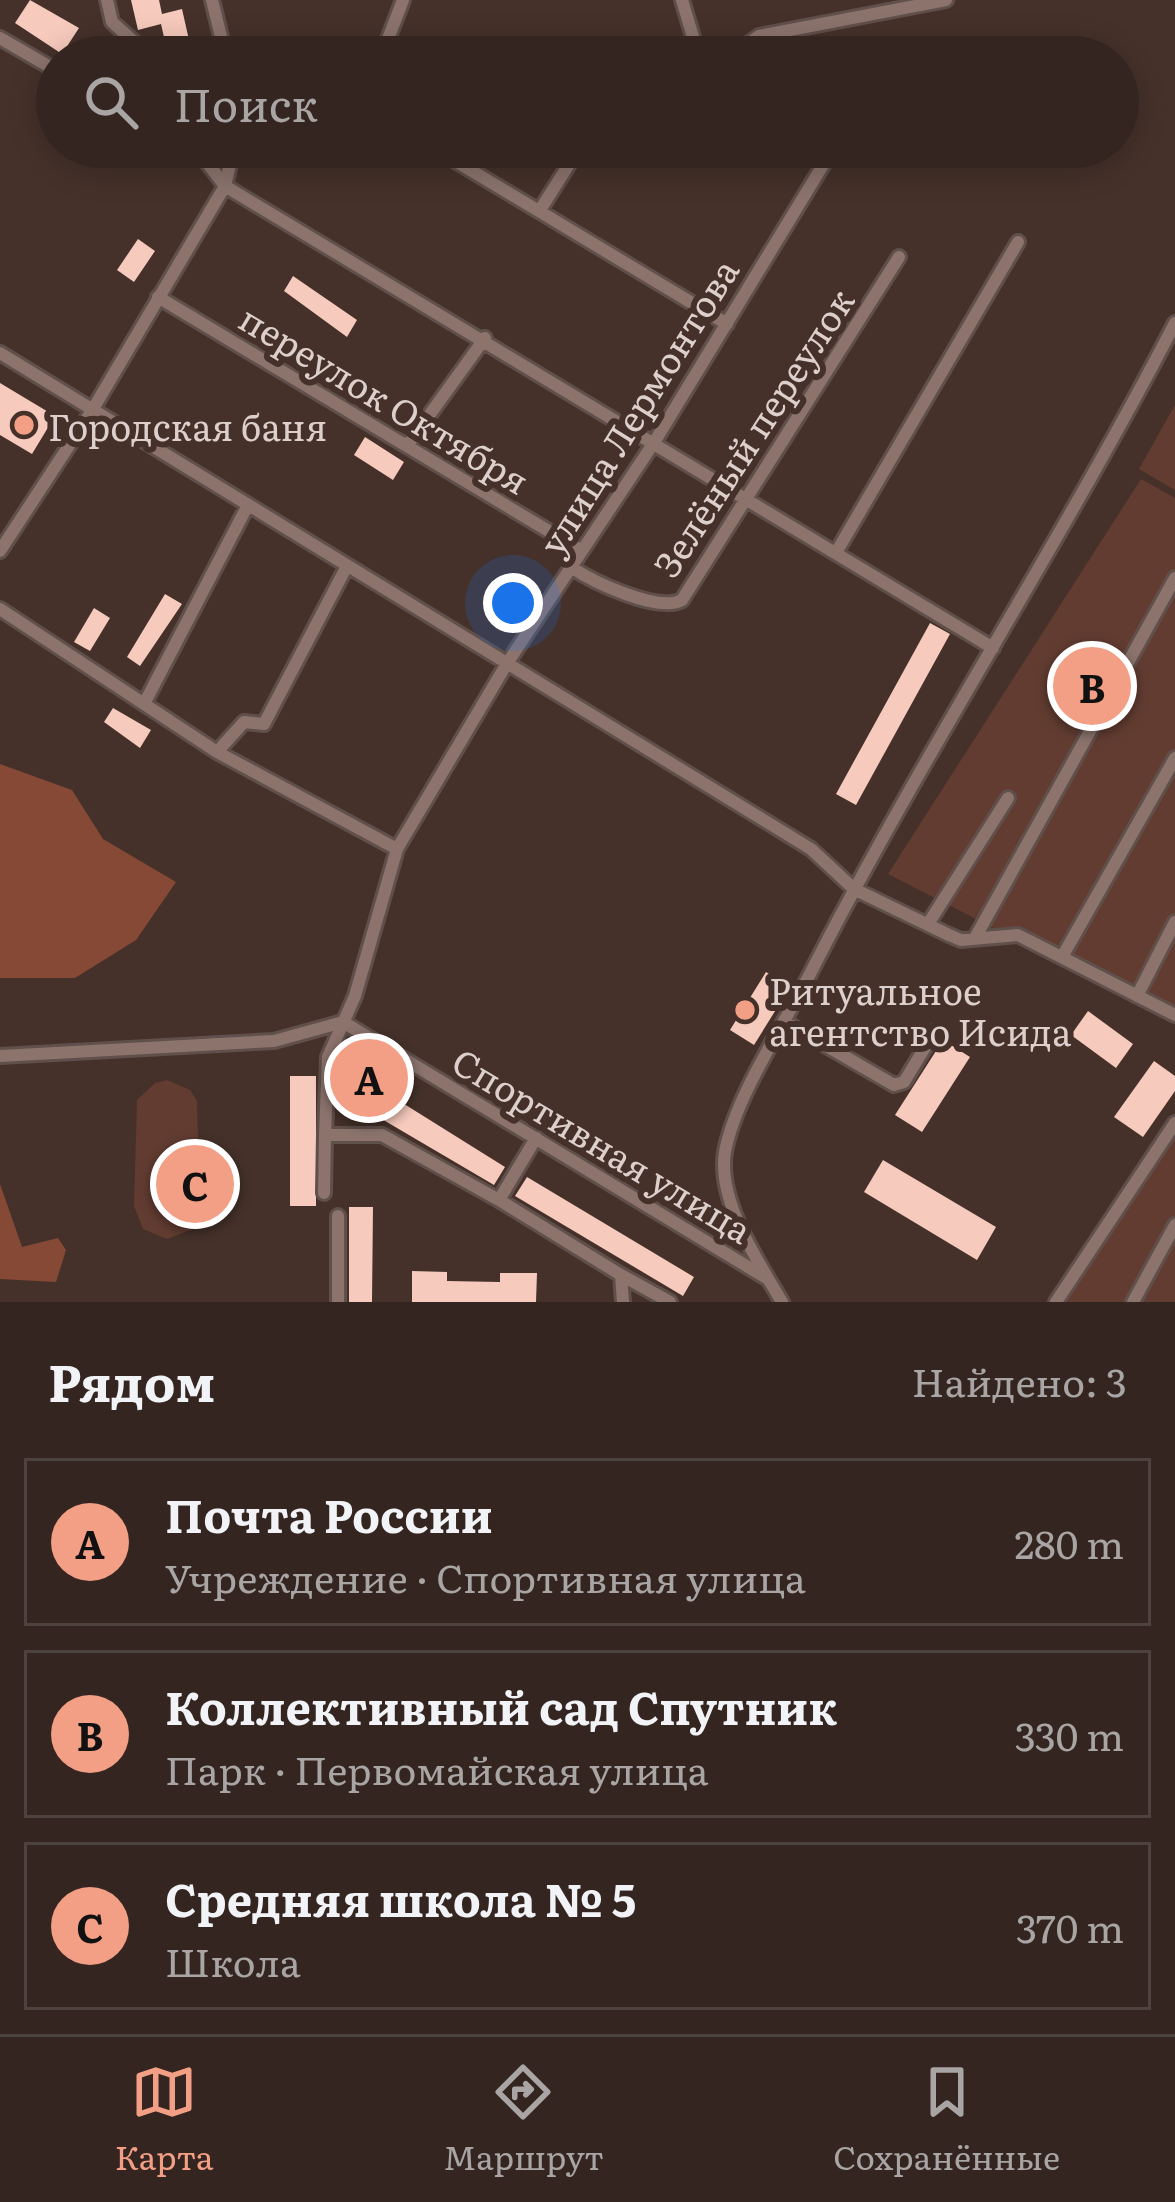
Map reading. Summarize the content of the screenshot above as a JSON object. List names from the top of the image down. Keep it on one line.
{"streets":{"street":["переулок Октября","улица Лермонтова","Зелёный переулок","Спортивная улица"]},"crossings":[["переулок Октября","улица Лермонтова"],["улица Лермонтова","Зелёный переулок"],["улица Лермонтова","Спортивная улица"]],"places":["Городская баня","Ритуальное агентство Исида"],"page":{"search":"Поиск","pins":["B","A","C"],"heading":["Рядом","Найдено: 3"],"list":[{"mark":"A","name":"Почта России","note":"Учреждение · Спортивная улица","value":"280 m"},{"mark":"B","name":"Коллективный сад Спутник","note":"Парк · Первомайская улица","value":"330 m"},{"mark":"C","name":"Средняя школа № 5","note":"Школа","value":"370 m"}],"nav":["Карта","Маршрут","Сохранённые"]}}
